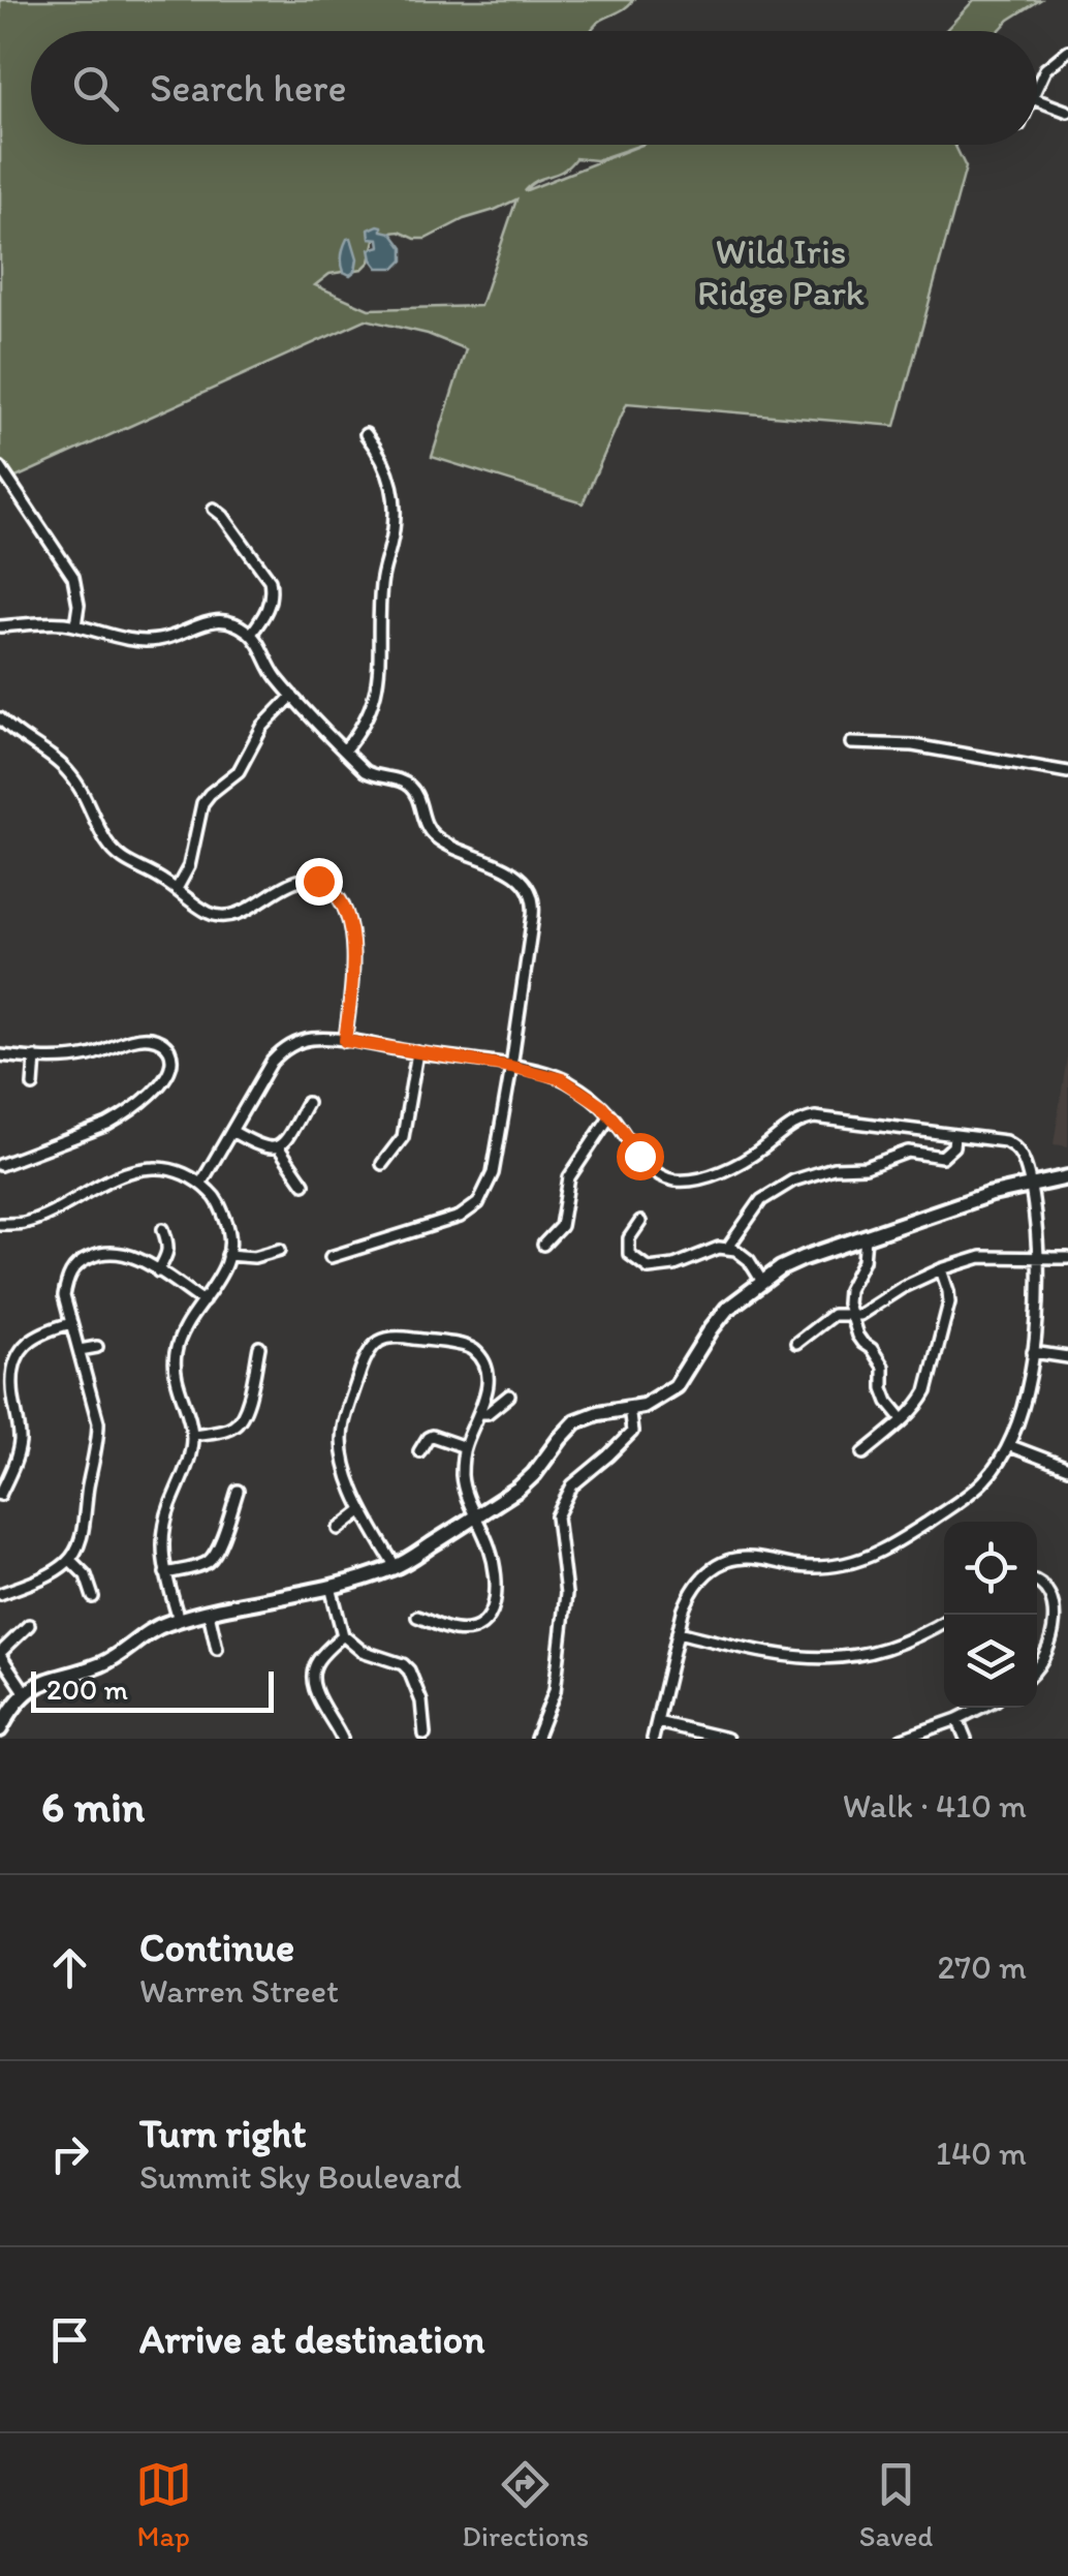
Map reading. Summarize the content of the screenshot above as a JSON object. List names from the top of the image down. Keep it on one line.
{"parks":["Wild Iris Ridge Park"],"scale_bar":"200 m","page":{"search":"Search here","scale":"200 m","heading":["6 min","Walk · 410 m"],"list":[["Continue","Warren Street","270 m"],["Turn right","Summit Sky Boulevard","140 m"],"Arrive at destination"],"nav":["Map","Directions","Saved"]}}
